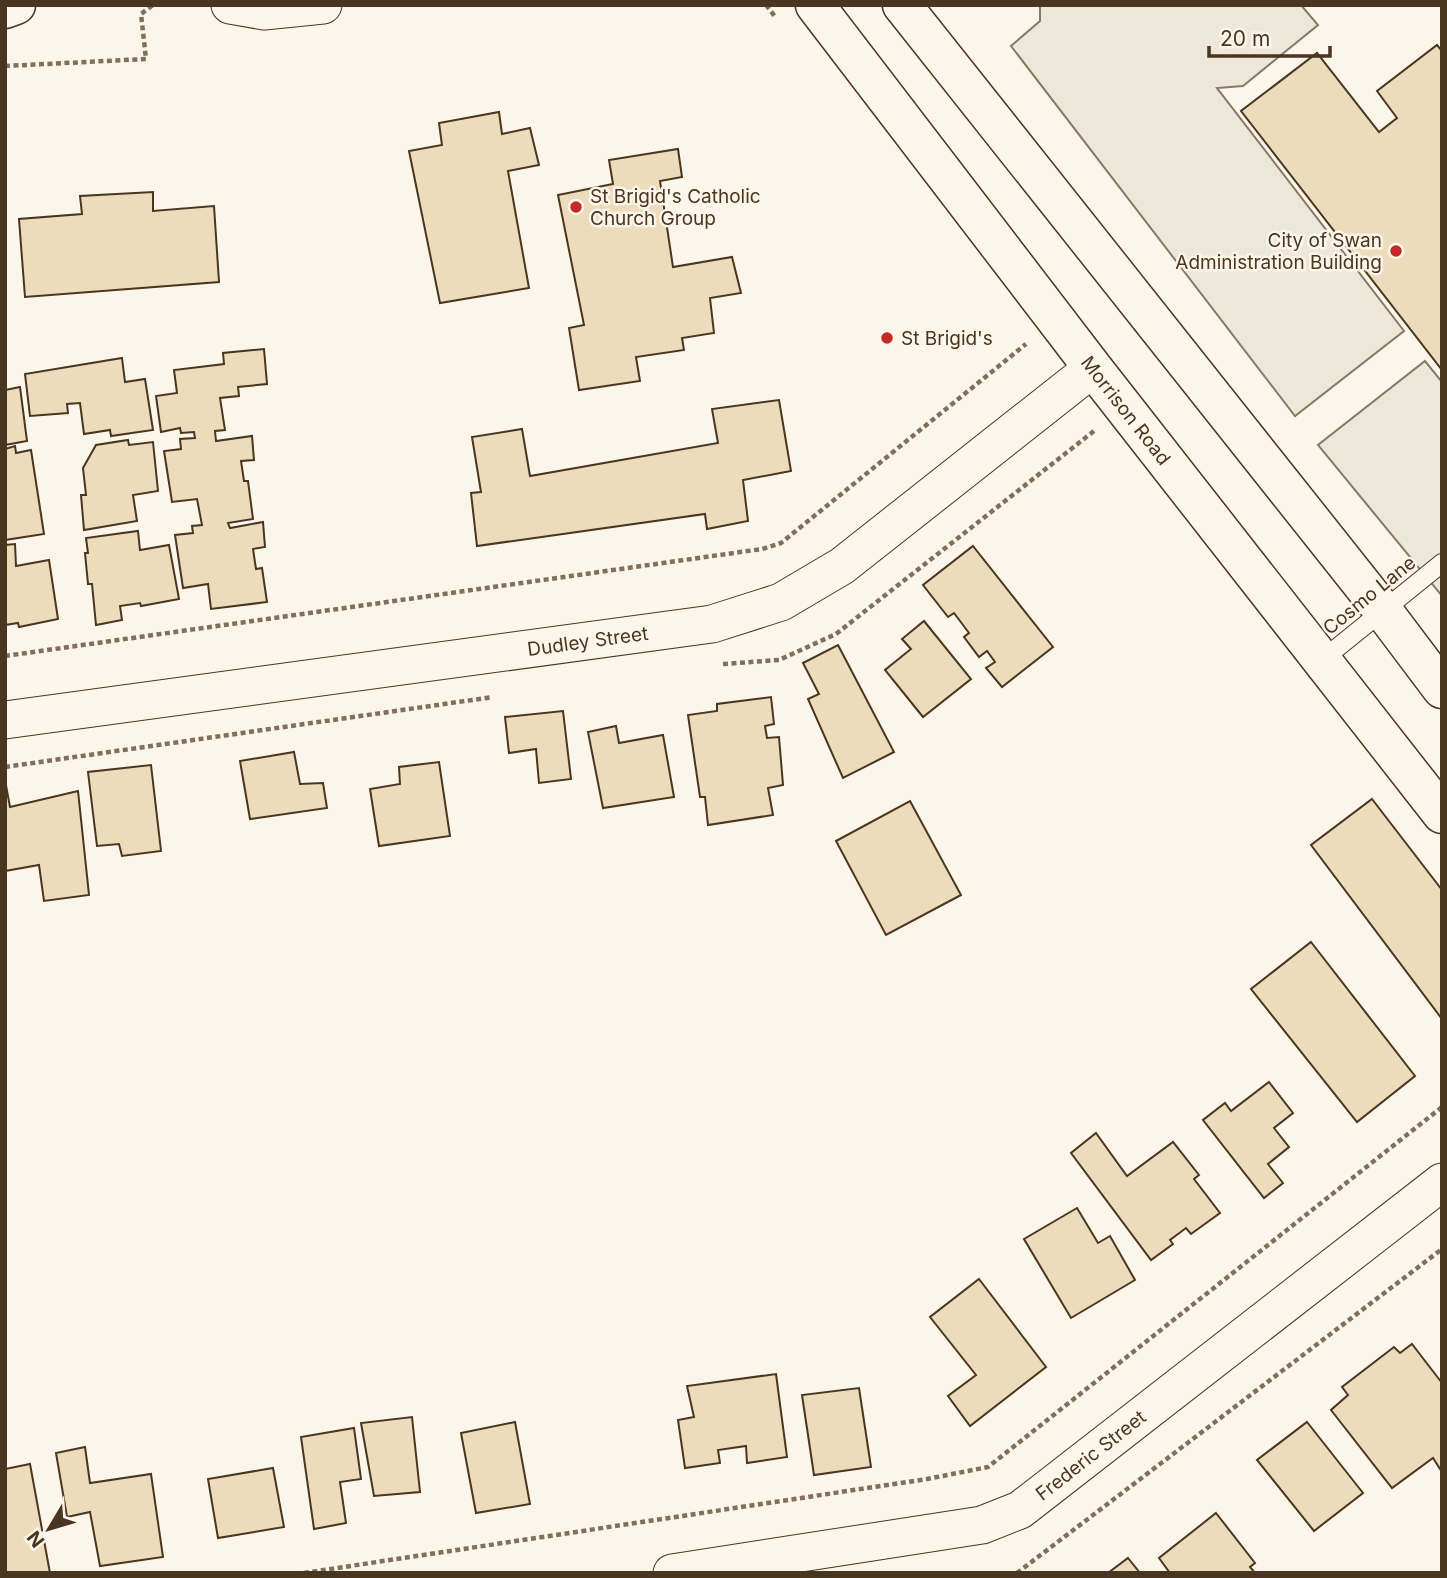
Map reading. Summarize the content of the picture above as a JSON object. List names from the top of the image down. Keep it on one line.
{"streets":{"main road":["Morrison Road"],"street":["Dudley Street","Frederic Street"],"lane":["Cosmo Lane"]},"crossings":[["Morrison Road","Cosmo Lane"],["Morrison Road","Dudley Street"]],"places":["St Brigid's Catholic Church Group","City of Swan Administration Building","St Brigid's"],"scale_bar":"20 m","north":"bottom left"}
